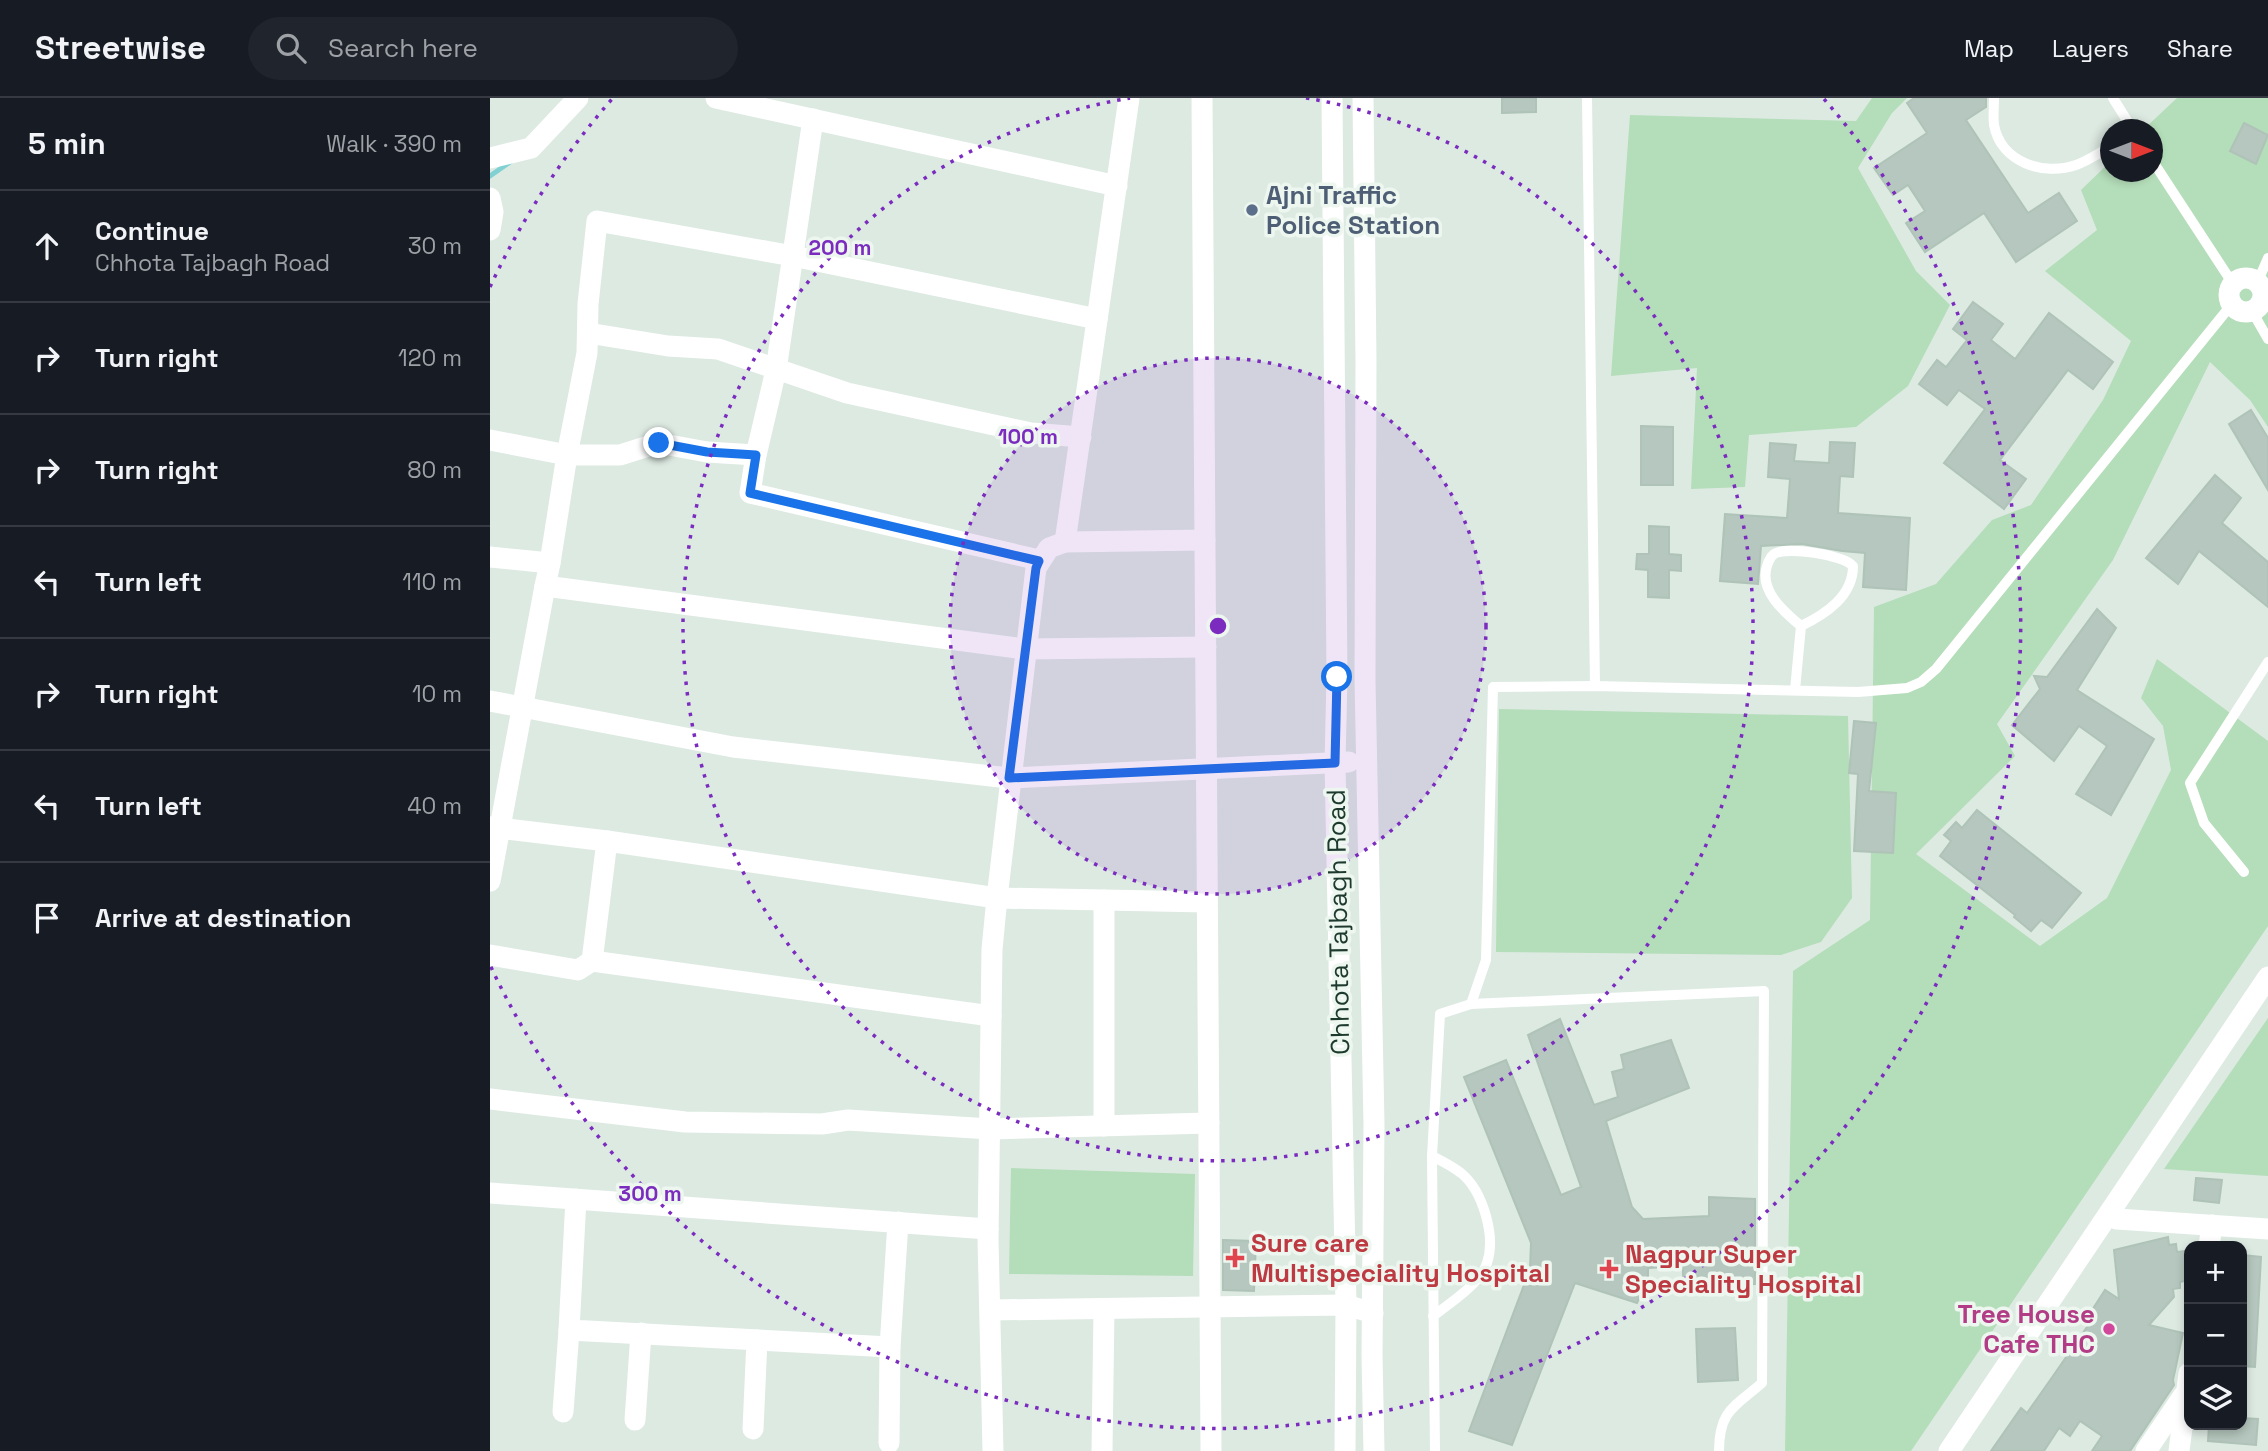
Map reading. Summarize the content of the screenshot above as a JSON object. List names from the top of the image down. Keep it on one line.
{"streets":{"street":["Chhota Tajbagh Road"]},"places":{"other":["Ajni Traffic Police Station","Tree House Cafe THC"],"health":["Sure care Multispeciality Hospital","Nagpur Super Speciality Hospital"]},"north":"right","page":{"header":"Streetwise","search":"Search here","nav":["Map","Layers","Share"],"heading":["5 min","Walk · 390 m"],"list":[["Continue","Chhota Tajbagh Road","30 m"],["Turn right","120 m"],["Turn right","80 m"],["Turn left","110 m"],["Turn right","10 m"],["Turn left","40 m"],"Arrive at destination"],"map_buttons":["+","−"]},"rings":["200 m","100 m","300 m"]}
